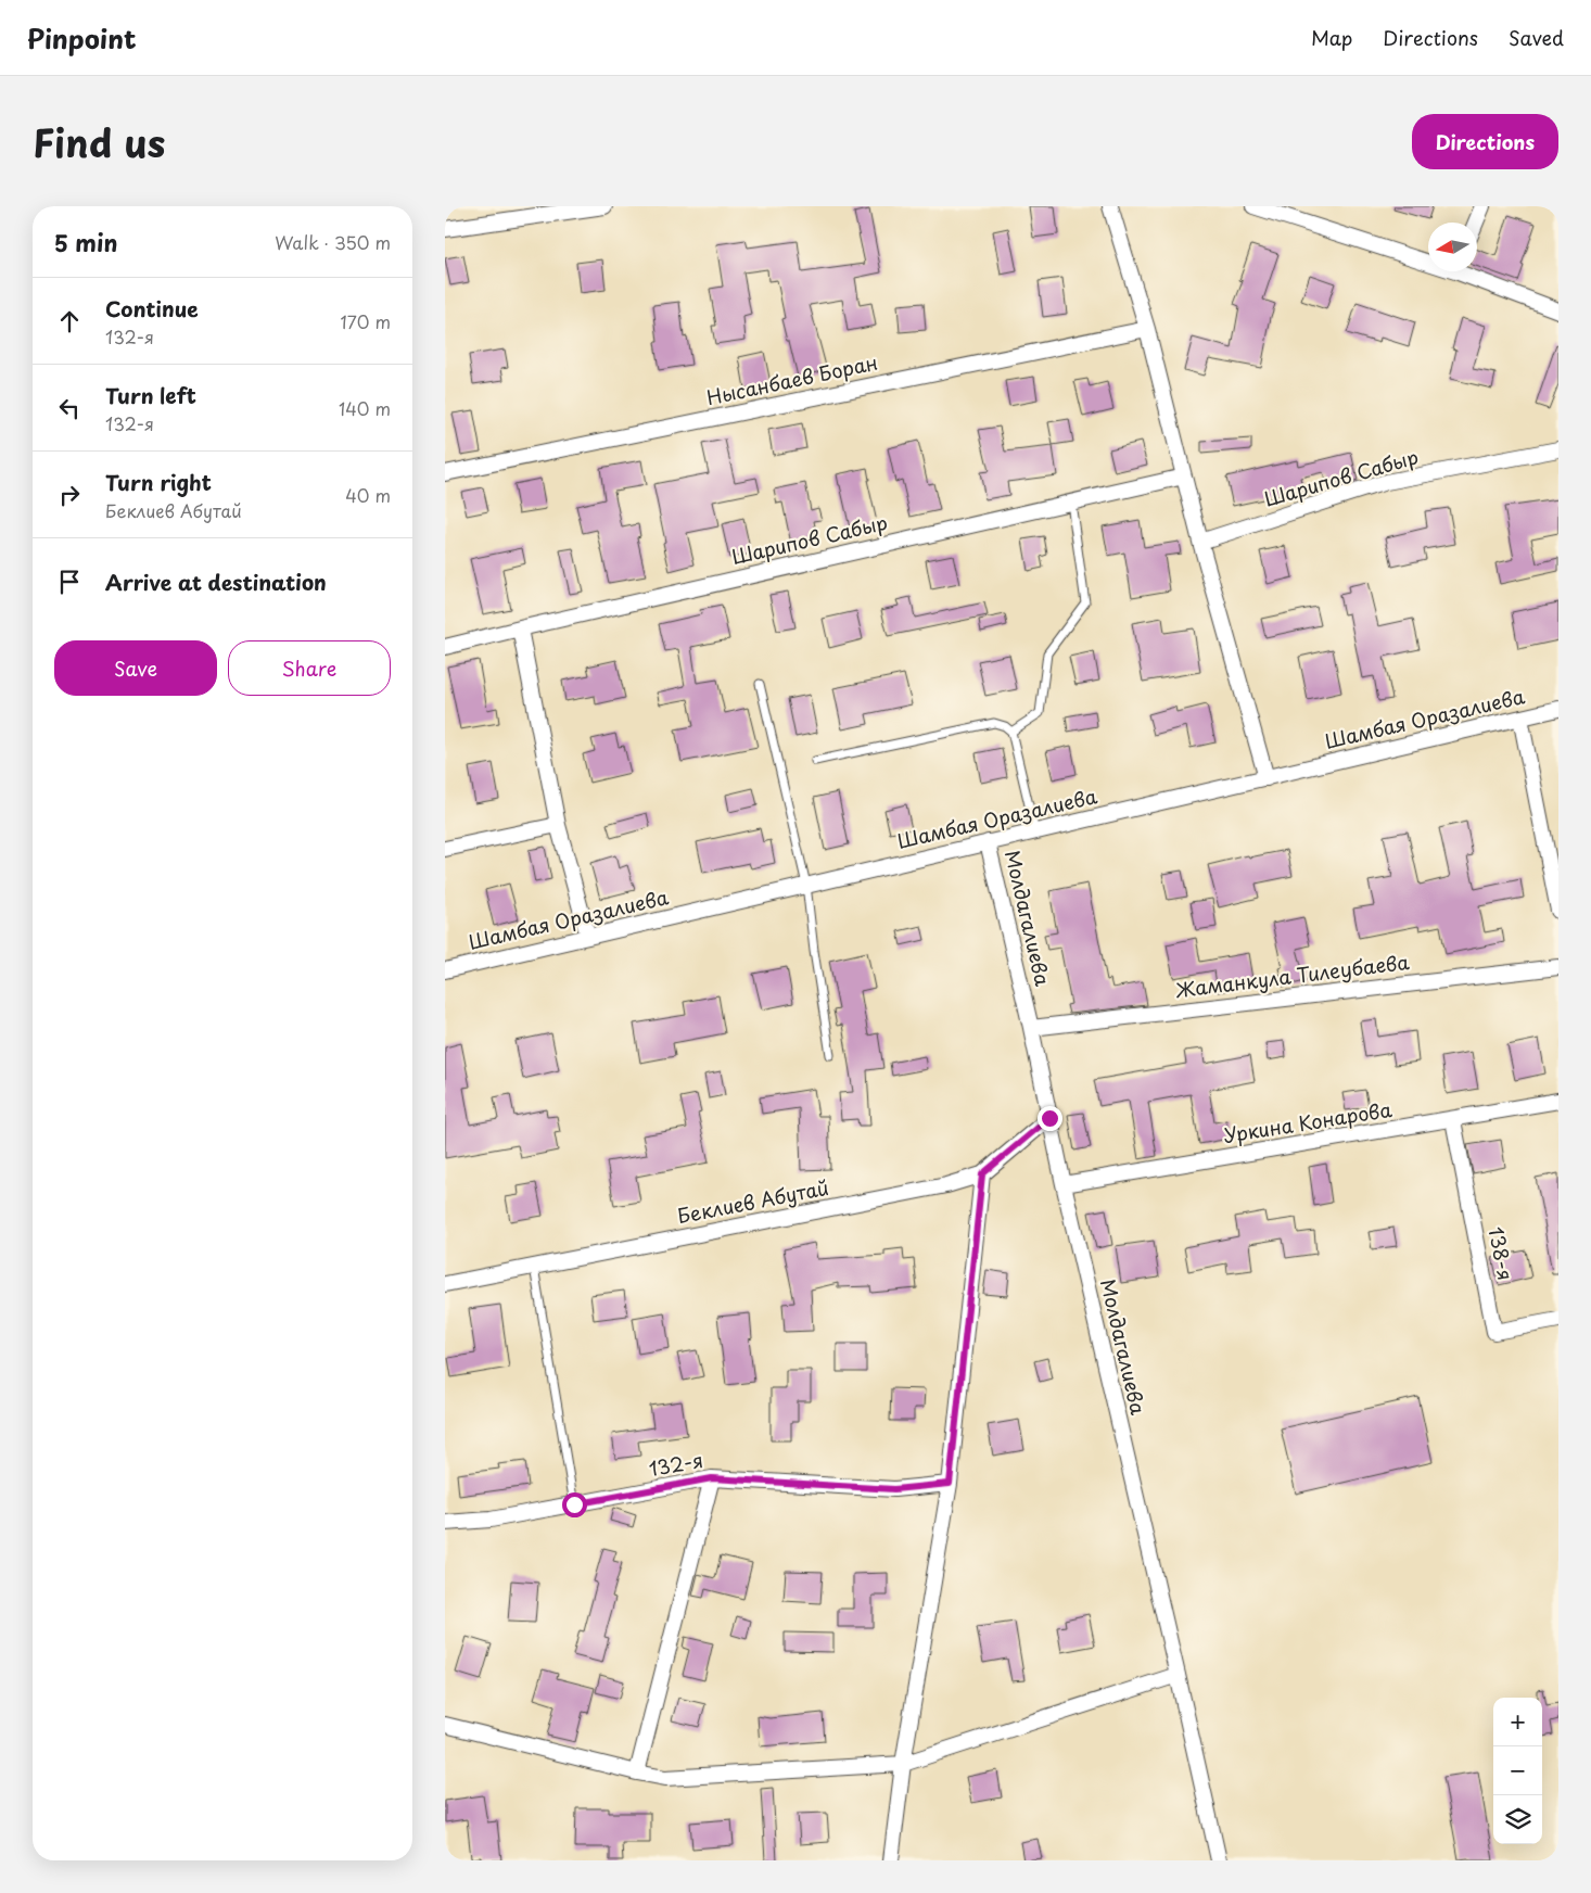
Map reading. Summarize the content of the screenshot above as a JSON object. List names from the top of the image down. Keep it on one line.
{"streets":{"street":["Нысанбаев Боран","Шарипов Сабыр","Шамбая Оразалиева","Молдагалиева","Жаманкула Тилеубаева","Уркина Конарова","Беклиев Абутай","138-я","132-я"]},"crossings":[["Шамбая Оразалиева","Молдагалиева"],["Молдагалиева","Жаманкула Тилеубаева"],["Молдагалиева","Уркина Конарова"],["Молдагалиева","Беклиев Абутай"],["Уркина Конарова","138-я"]],"north":"left","page":{"header":"Pinpoint","nav":["Map","Directions","Saved"],"title":"Find us","buttons":["Directions",["Save","Share"]],"heading":["5 min","Walk · 350 m"],"list":[["Continue","132-я","170 m"],["Turn left","132-я","140 m"],["Turn right","Беклиев Абутай","40 m"],"Arrive at destination"],"map_buttons":["+","−"]}}
